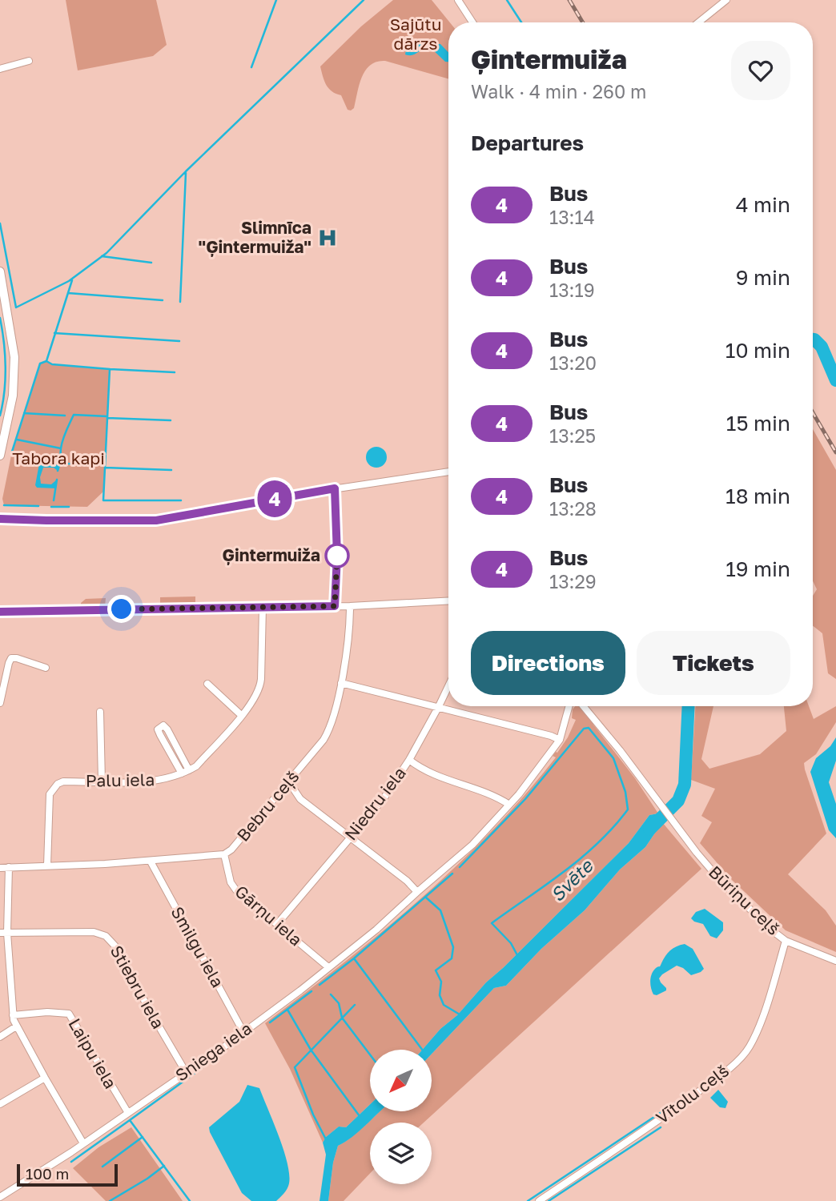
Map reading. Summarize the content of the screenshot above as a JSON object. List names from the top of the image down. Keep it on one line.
{"streets":{"street":["Palu iela","Niedru iela","Bebru ceļš","Būriņu ceļš","Gārņu iela","Smilgu iela","Stiebru iela","Sniega iela","Laipu iela","Vītolu ceļš"]},"crossings":[["Palu iela","Bebru ceļš"],["Niedru iela","Gārņu iela"],["Bebru ceļš","Gārņu iela"],["Bebru ceļš","Smilgu iela"],["Būriņu ceļš","Vītolu ceļš"],["Gārņu iela","Sniega iela"],["Smilgu iela","Sniega iela"],["Stiebru iela","Sniega iela"],["Sniega iela","Laipu iela"]],"water":["Svēte"],"parks":["Sajūtu dārzs","Tabora kapi"],"places":{"hospital":["Slimnīca \"Ģintermuiža\""],"other":["Ģintermuiža"]},"lines":["bus line 4"],"scale_bar":"100 m","north":"bottom left","page":{"on_map":"4","heading":[["Ģintermuiža","Walk · 4 min · 260 m"],"Departures"],"list":[{"mark":"4","name":"Bus","note":"13:14","value":"4 min"},{"mark":"4","name":"Bus","note":"13:19","value":"9 min"},{"mark":"4","name":"Bus","note":"13:20","value":"10 min"},{"mark":"4","name":"Bus","note":"13:25","value":"15 min"},{"mark":"4","name":"Bus","note":"13:28","value":"18 min"},{"mark":"4","name":"Bus","note":"13:29","value":"19 min"}],"buttons":["Directions","Tickets"],"scale":"100 m"}}
